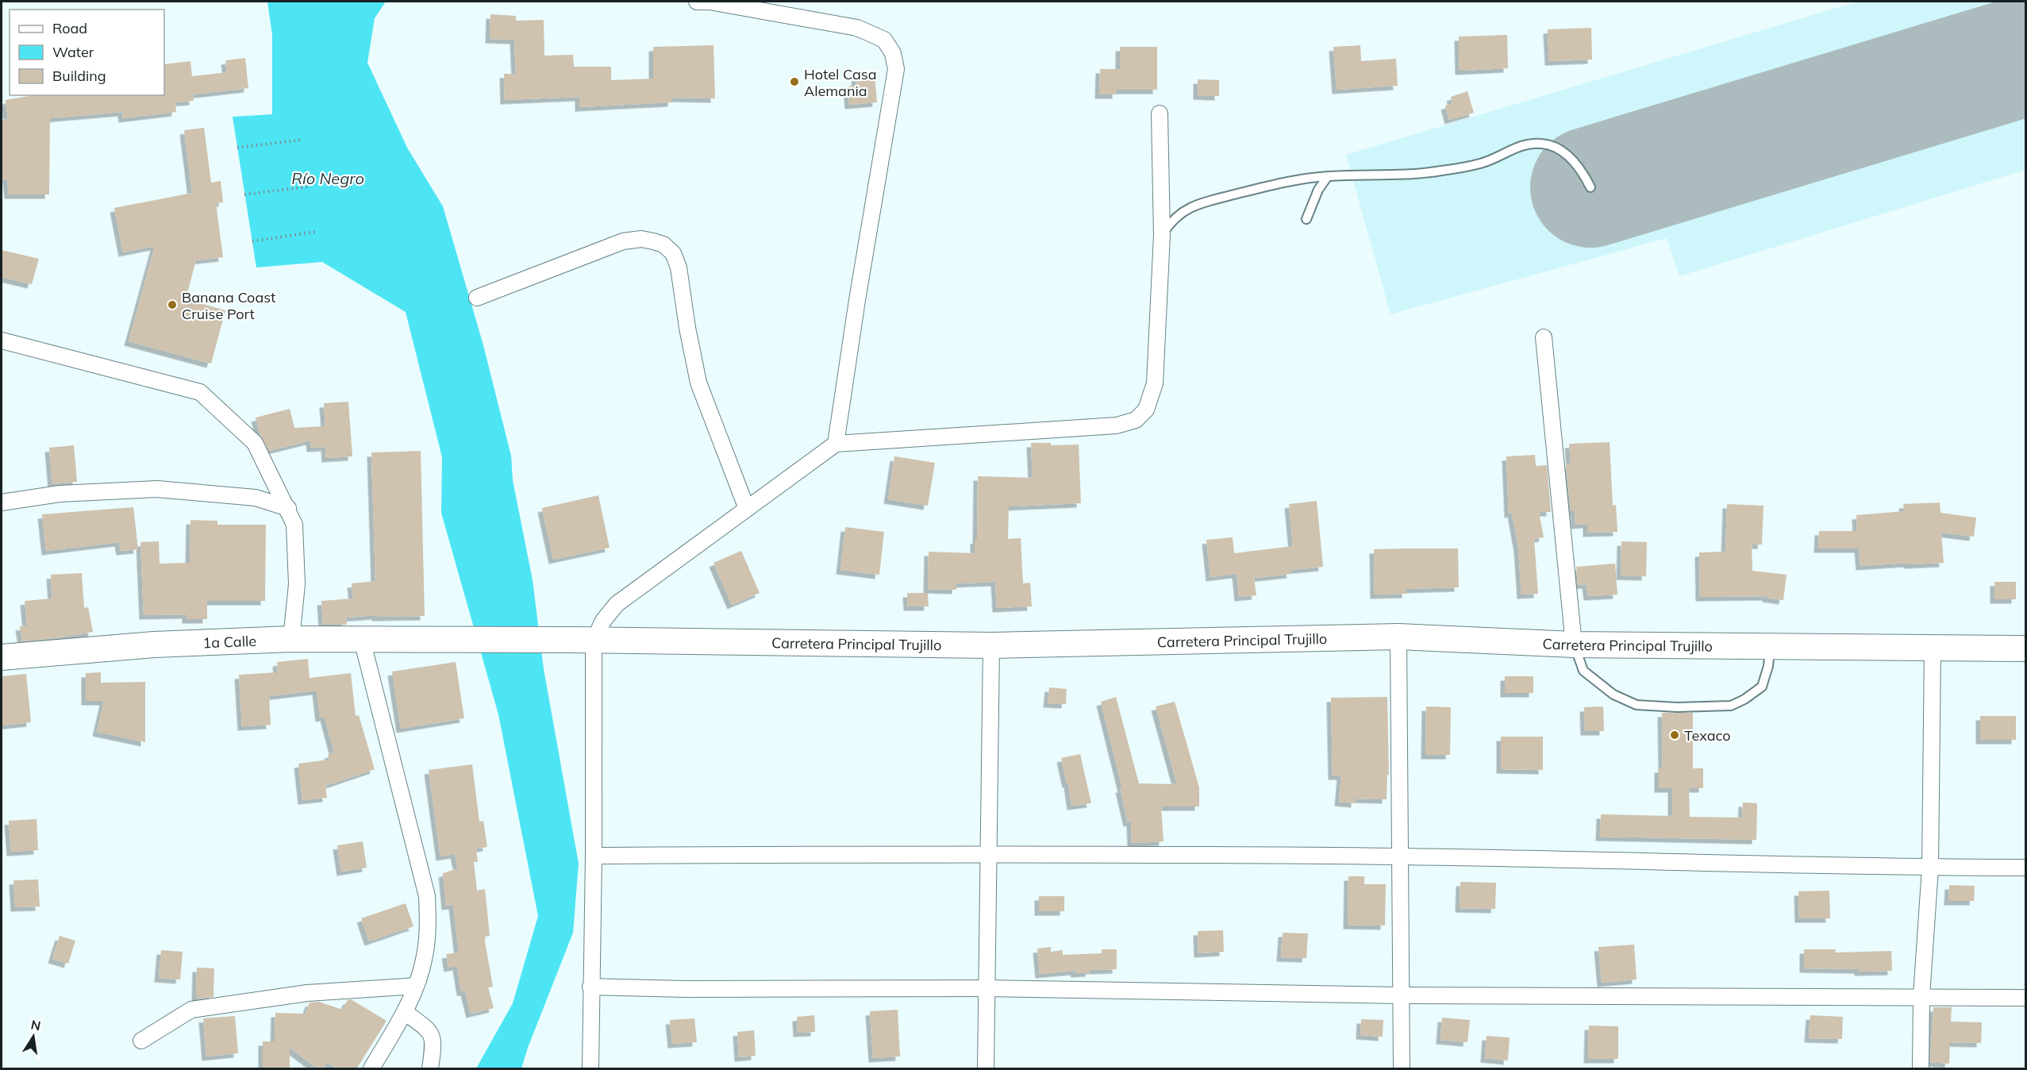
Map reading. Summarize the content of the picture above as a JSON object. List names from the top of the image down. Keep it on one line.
{"streets":{"main road":["Carretera Principal Trujillo","1a Calle"]},"crossings":[["Carretera Principal Trujillo","1a Calle"]],"water":["Río Negro"],"places":["Hotel Casa Alemania","Banana Coast Cruise Port","Texaco"],"legend":["Road","Water","Building"],"north":"top"}
